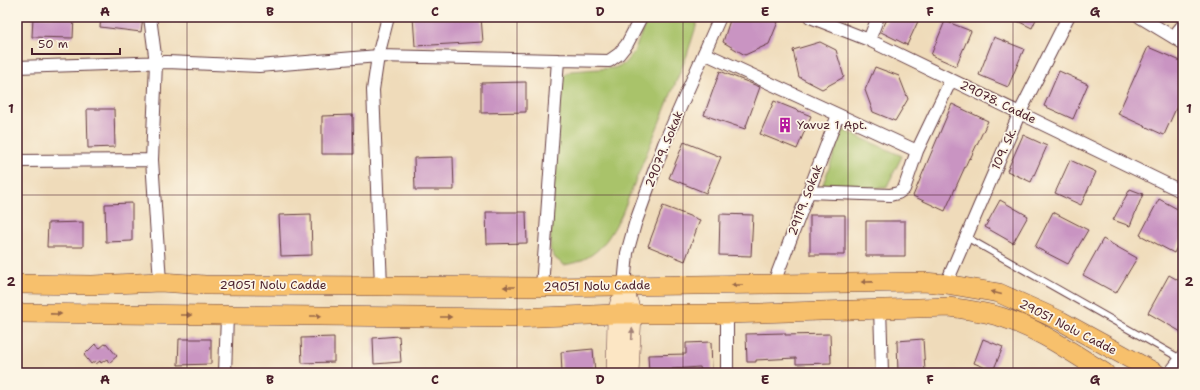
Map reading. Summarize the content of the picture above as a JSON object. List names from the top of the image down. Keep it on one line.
{"streets":{"main road":["29051 Nolu Cadde"],"street":["29078. Cadde","29079. Sokak","109. Sk.","29119. Sokak"]},"crossings":[["29078. Cadde","109. Sk."],["29079. Sokak","29051 Nolu Cadde"],["109. Sk.","29051 Nolu Cadde"],["29119. Sokak","29051 Nolu Cadde"]],"places":{"building":["Yavuz 1 Apt."]},"scale_bar":"50 m","grid":{"columns":["A","B","C","D","E","F","G"],"rows":["1","2"]}}
